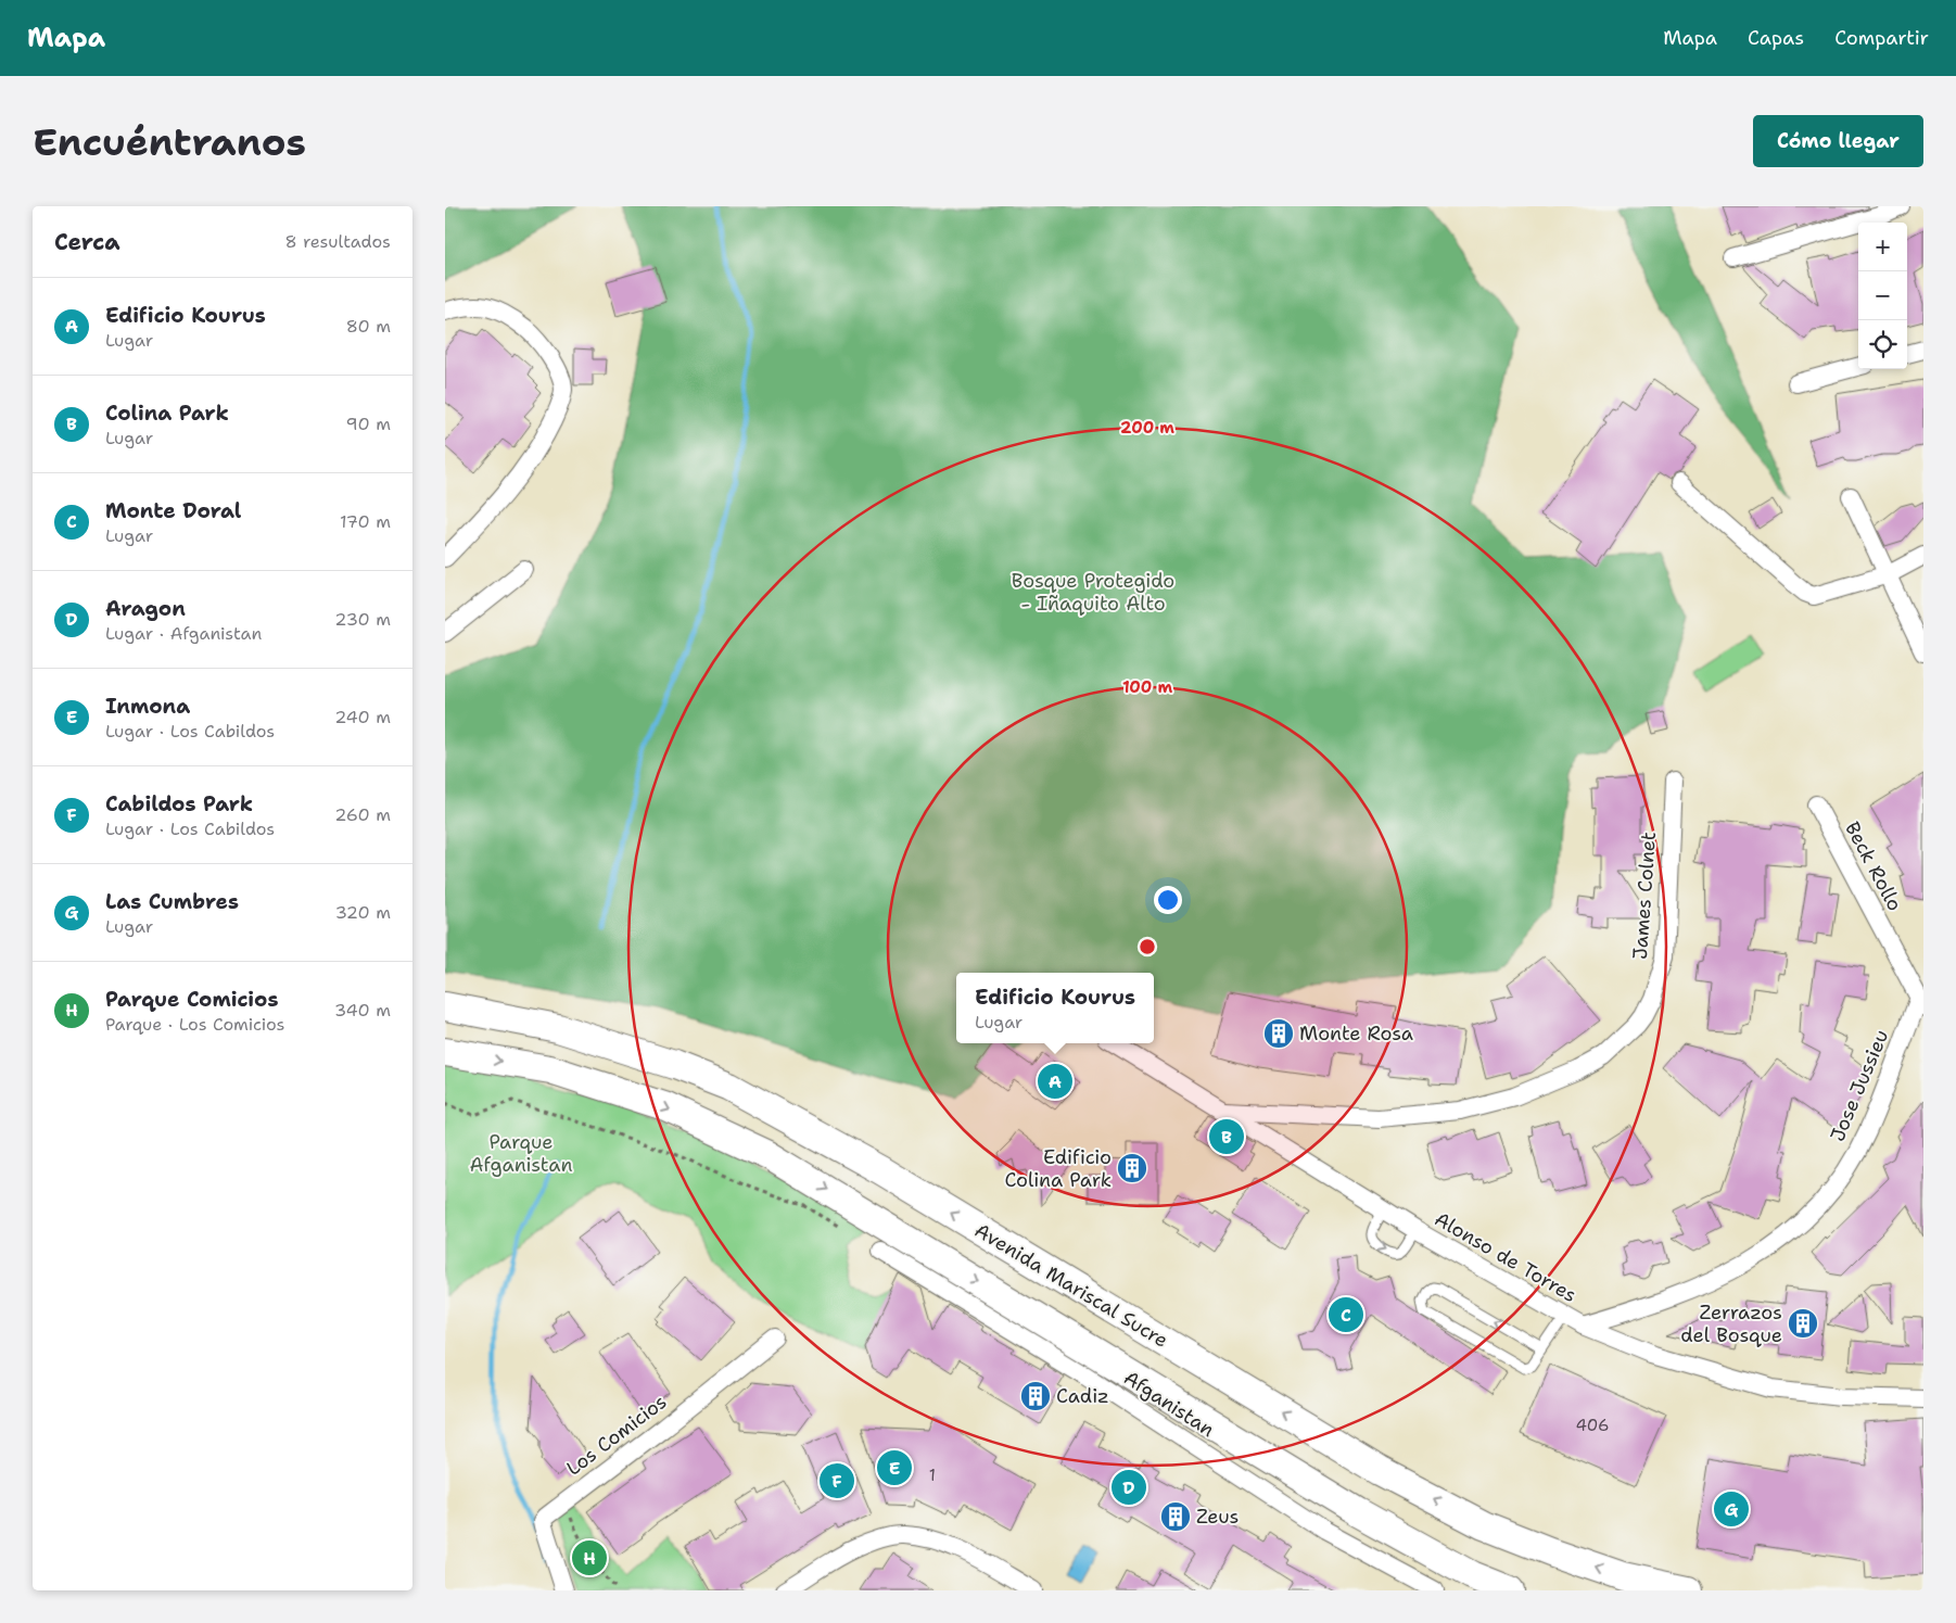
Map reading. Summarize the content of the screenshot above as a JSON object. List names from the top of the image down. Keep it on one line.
{"streets":{"main road":["Avenida Mariscal Sucre"],"street":["Beck Rollo","James Colnet","Jose Jussieu","Alonso de Torres","Afganistan","Los Comicios"]},"crossings":[["Beck Rollo","Jose Jussieu"],["James Colnet","Alonso de Torres"],["Jose Jussieu","Alonso de Torres"]],"parks":["Bosque Protegido - Iñaquito Alto","Parque Afganistan"],"places":{"building":["Monte Rosa","Edificio Colina Park","Zerrazos del Bosque","Cadiz","Zeus"]},"house_numbers":["406","1"],"page":{"header":"Mapa","nav":["Mapa","Capas","Compartir"],"buttons":"Cómo llegar","title":"Encuéntranos","heading":["Cerca","8 resultados"],"map_buttons":["+","−"],"list":[{"mark":"A","name":"Edificio Kourus","note":"Lugar","value":"80 m"},{"mark":"B","name":"Colina Park","note":"Lugar","value":"90 m"},{"mark":"C","name":"Monte Doral","note":"Lugar","value":"170 m"},{"mark":"D","name":"Aragon","note":"Lugar · Afganistan","value":"230 m"},{"mark":"E","name":"Inmona","note":"Lugar · Los Cabildos","value":"240 m"},{"mark":"F","name":"Cabildos Park","note":"Lugar · Los Cabildos","value":"260 m"},{"mark":"G","name":"Las Cumbres","note":"Lugar","value":"320 m"},{"mark":"H","name":"Parque Comicios","note":"Parque · Los Comicios","value":"340 m"}],"popup":["Edificio Kourus","Lugar"],"pins":["A","B","C","E","F","D","G","H"]},"rings":["200 m","100 m"]}
